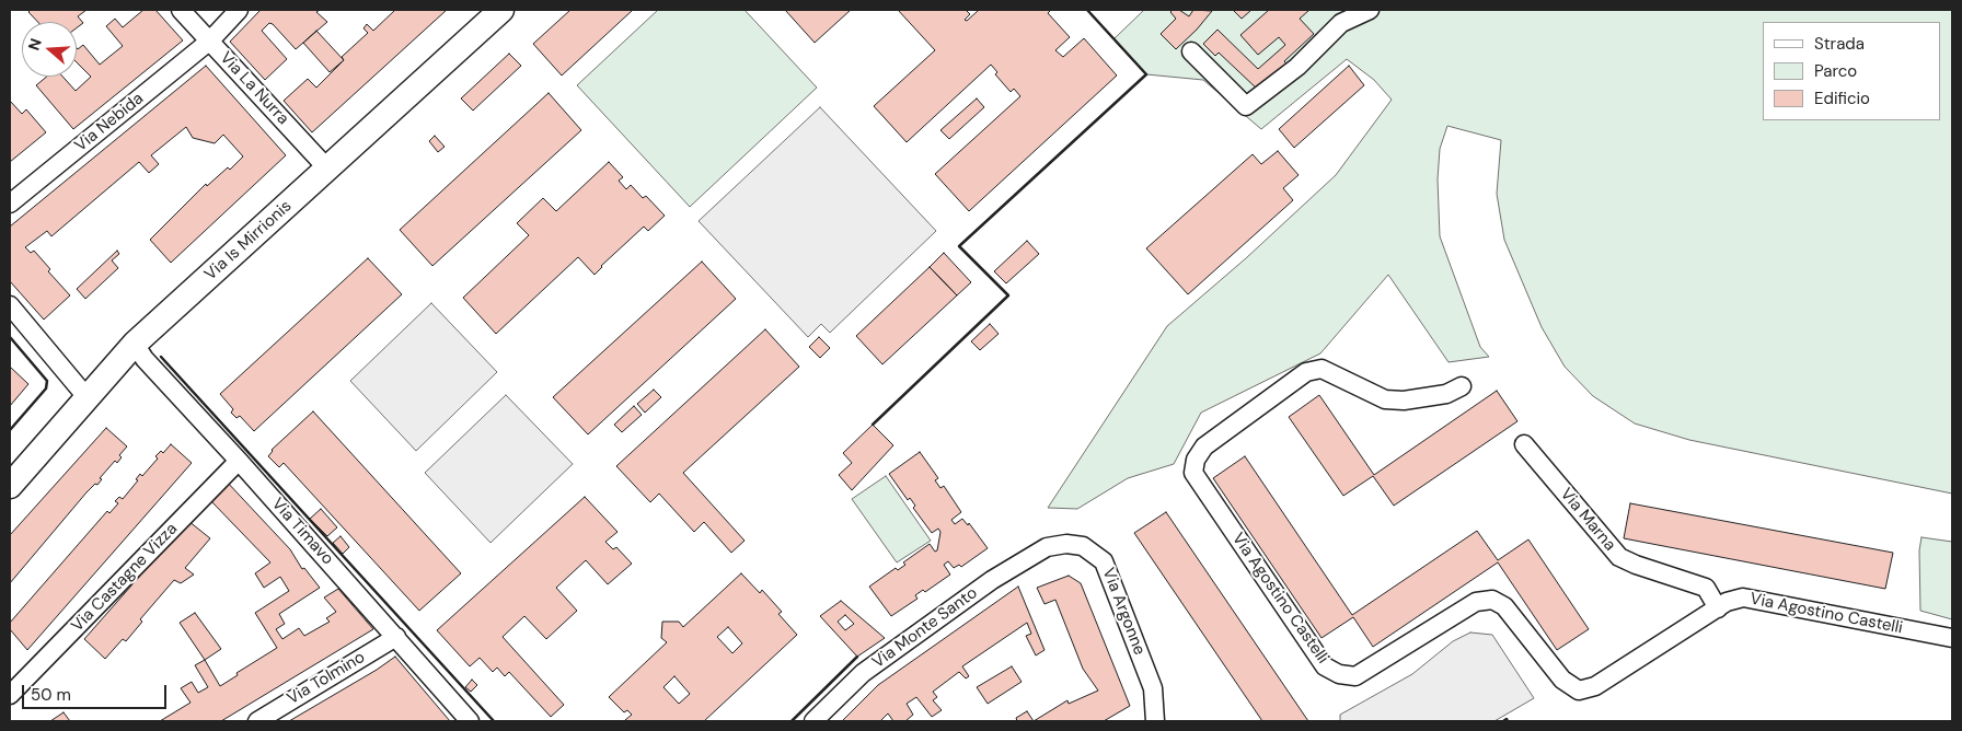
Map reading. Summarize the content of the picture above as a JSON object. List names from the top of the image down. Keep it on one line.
{"streets":{"street":["Via La Nurra","Via Nebida","Via Is Mirrionis","Via Marna","Via Timavo","Via Castagne Vizza","Via Agostino Castelli","Via Argonne","Via Monte Santo","Via Tolmino"]},"crossings":[["Via La Nurra","Via Nebida"],["Via La Nurra","Via Is Mirrionis"],["Via Is Mirrionis","Via Timavo"],["Via Marna","Via Agostino Castelli"],["Via Timavo","Via Castagne Vizza"],["Via Timavo","Via Tolmino"],["Via Argonne","Via Monte Santo"]],"legend":["Strada","Parco","Edificio"],"scale_bar":"50 m","north":"left"}
